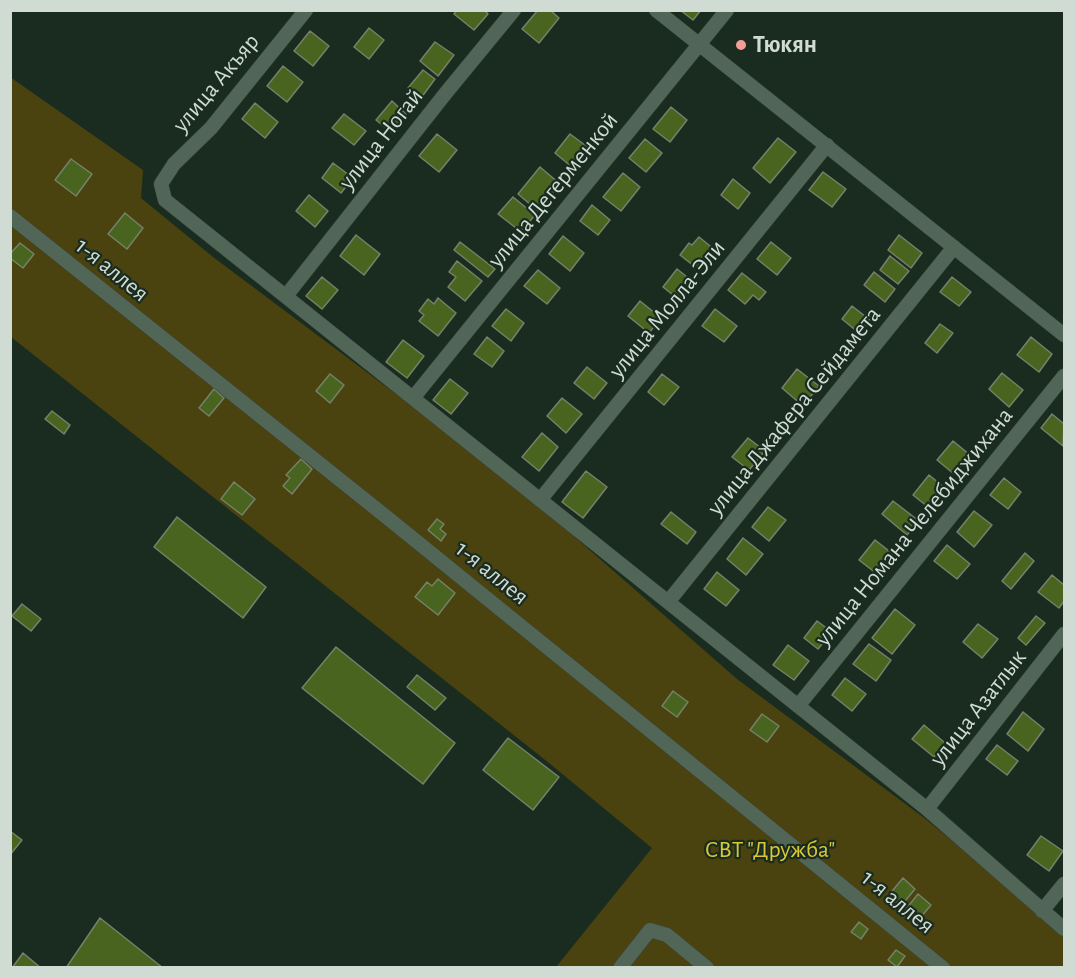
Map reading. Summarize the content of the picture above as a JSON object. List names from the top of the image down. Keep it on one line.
{"streets":{"street":["улица Акъяр","улица Ногай","улица Дегерменкой","1-я аллея","улица Молла-Эли","улица Джафера Сейдамета","улица Номана Челебиджихана","улица Азатлык"]},"crossings":[["улица Акъяр","улица Ногай"]],"parks":["СВТ \"Дружба\""],"places":["Тюкян"]}
